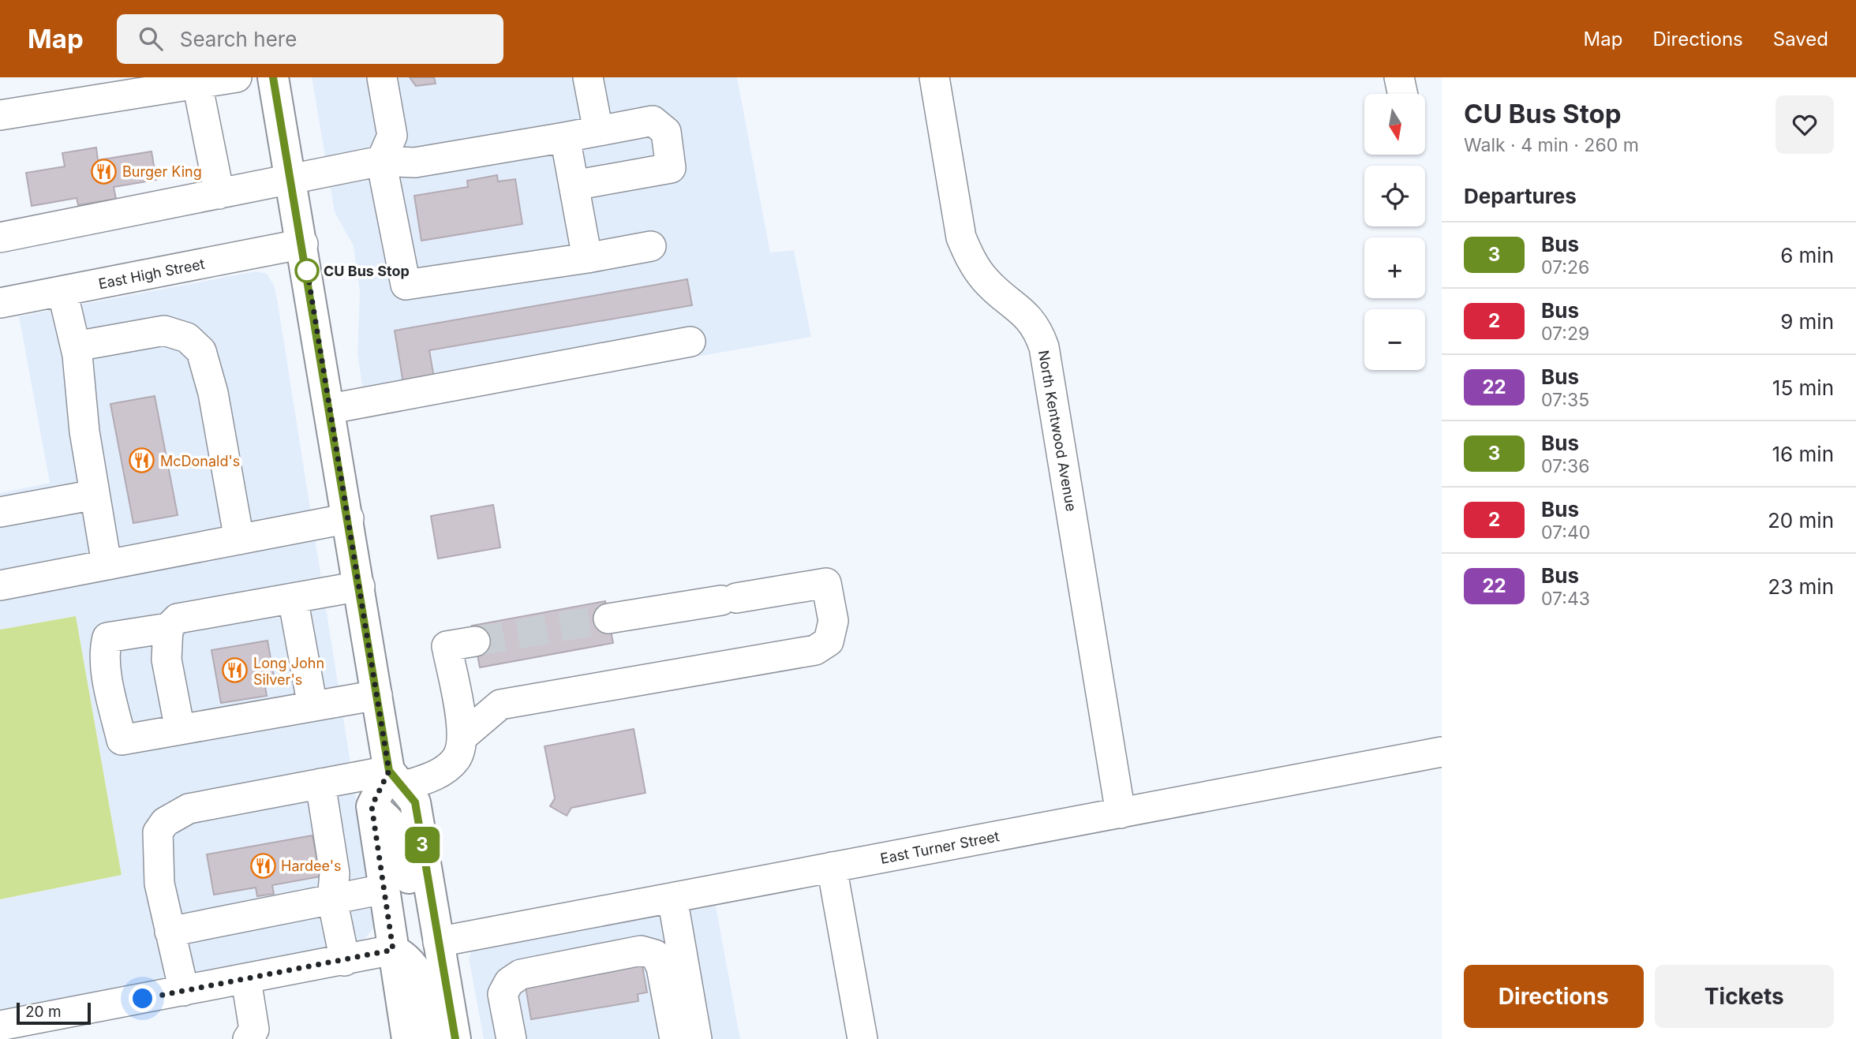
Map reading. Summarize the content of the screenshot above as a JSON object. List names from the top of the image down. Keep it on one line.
{"streets":{"street":["East High Street","North Kentwood Avenue","East Turner Street"]},"crossings":[["North Kentwood Avenue","East Turner Street"]],"places":{"restaurant":["Burger King","McDonald's","Long John Silver's","Hardee's"],"other":["CU Bus Stop"]},"lines":["bus line 3"],"scale_bar":"20 m","north":"bottom","page":{"header":"Map","search":"Search here","nav":["Map","Directions","Saved"],"on_map":"3","heading":[["CU Bus Stop","Walk · 4 min · 260 m"],"Departures"],"map_buttons":["+","−"],"list":[{"mark":"3","name":"Bus","note":"07:26","value":"6 min"},{"mark":"2","name":"Bus","note":"07:29","value":"9 min"},{"mark":"22","name":"Bus","note":"07:35","value":"15 min"},{"mark":"3","name":"Bus","note":"07:36","value":"16 min"},{"mark":"2","name":"Bus","note":"07:40","value":"20 min"},{"mark":"22","name":"Bus","note":"07:43","value":"23 min"}],"buttons":["Directions","Tickets"],"scale":"20 m"}}
